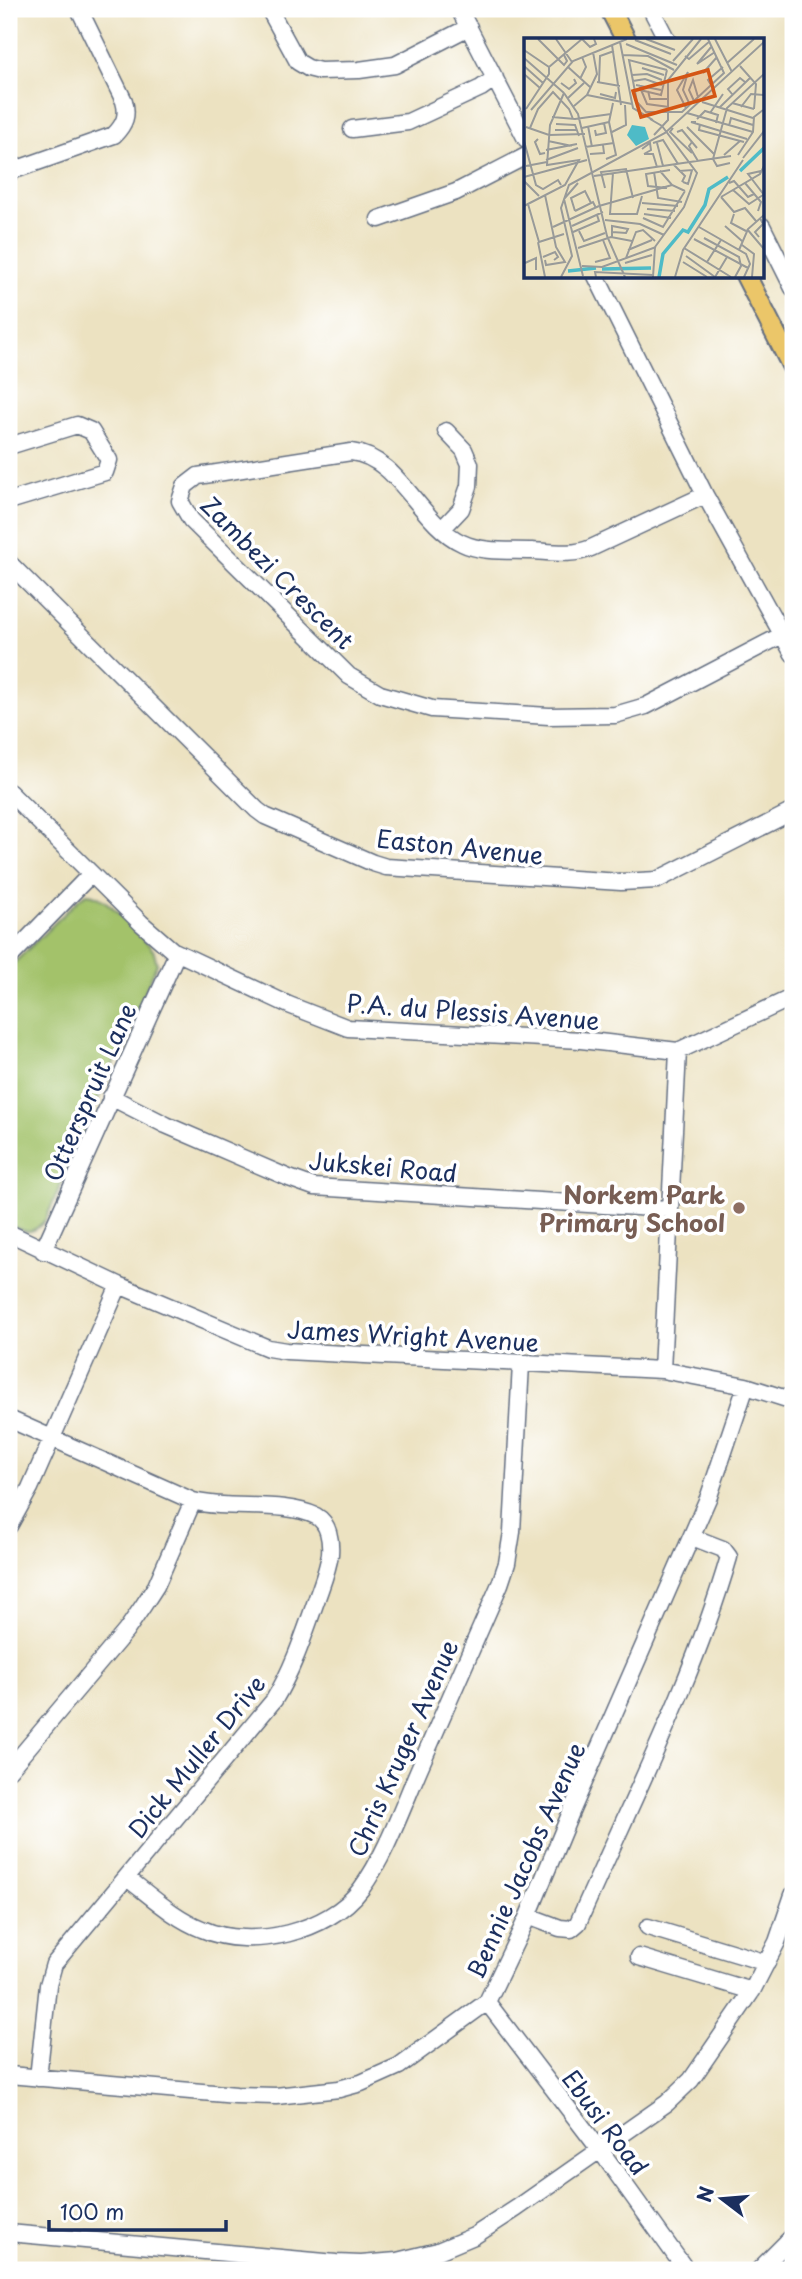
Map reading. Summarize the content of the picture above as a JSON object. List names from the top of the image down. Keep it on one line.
{"streets":{"street":["Zambezi Crescent","Easton Avenue","P.A. du Plessis Avenue","Otterspruit Lane","Jukskei Road","James Wright Avenue","Chris Kruger Avenue","Dick Muller Drive","Bennie Jacobs Avenue","Ebusi Road"]},"crossings":[["P.A. du Plessis Avenue","Otterspruit Lane"],["Otterspruit Lane","Jukskei Road"],["Otterspruit Lane","James Wright Avenue"],["James Wright Avenue","Chris Kruger Avenue"],["James Wright Avenue","Bennie Jacobs Avenue"],["Chris Kruger Avenue","Dick Muller Drive"],["Dick Muller Drive","Bennie Jacobs Avenue"],["Bennie Jacobs Avenue","Ebusi Road"]],"places":["Norkem Park Primary School"],"scale_bar":"100 m","north":"left"}
